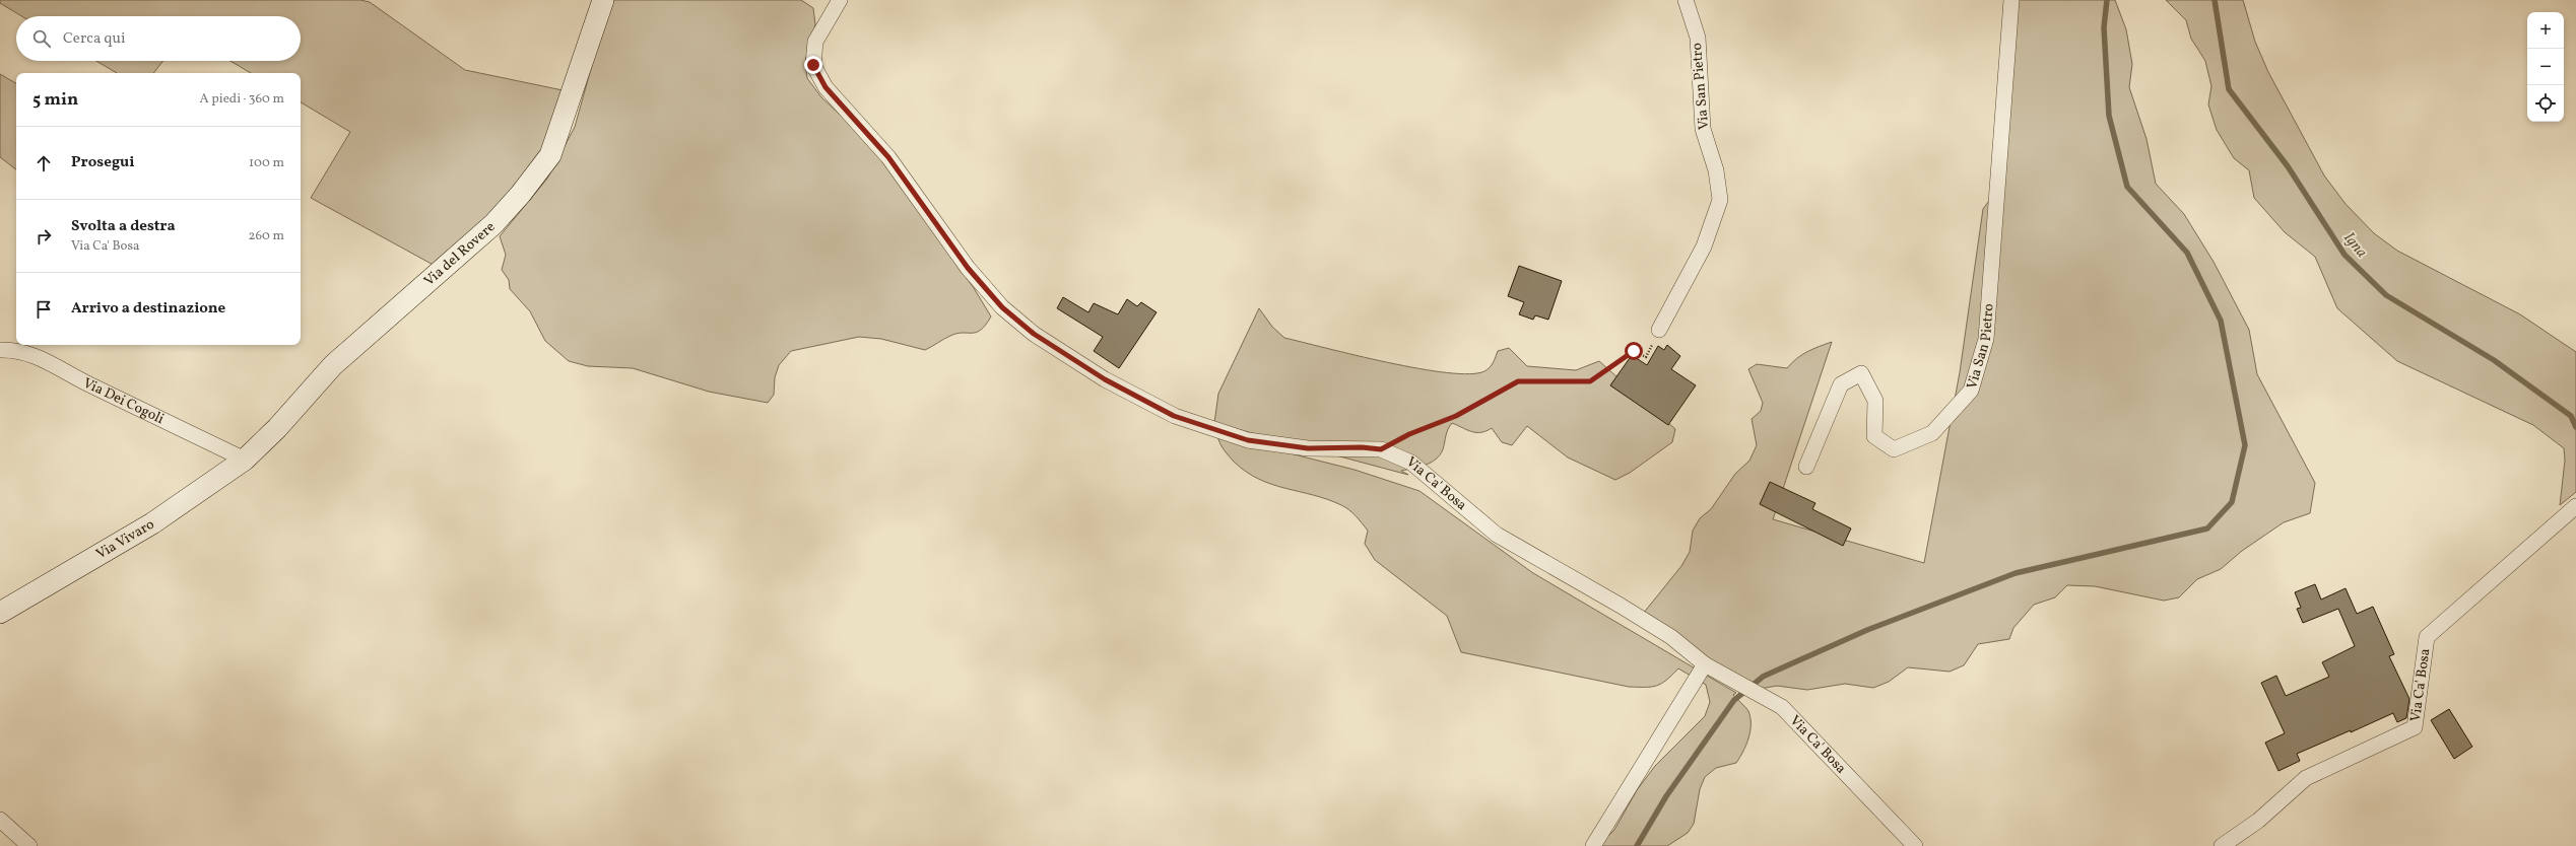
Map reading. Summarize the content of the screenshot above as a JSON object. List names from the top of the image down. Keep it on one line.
{"streets":{"street":["Via San Pietro","Via del Rovere","Via Dei Cogoli","Via Ca' Bosa","Via Vivaro"]},"crossings":[["Via del Rovere","Via Dei Cogoli"],["Via del Rovere","Via Vivaro"],["Via Dei Cogoli","Via Vivaro"]],"water":["Igna"],"page":{"map_buttons":["+","−"],"search":"Cerca qui","heading":["5 min","A piedi · 360 m"],"list":[["Prosegui","100 m"],["Svolta a destra","Via Ca' Bosa","260 m"],"Arrivo a destinazione"]}}
